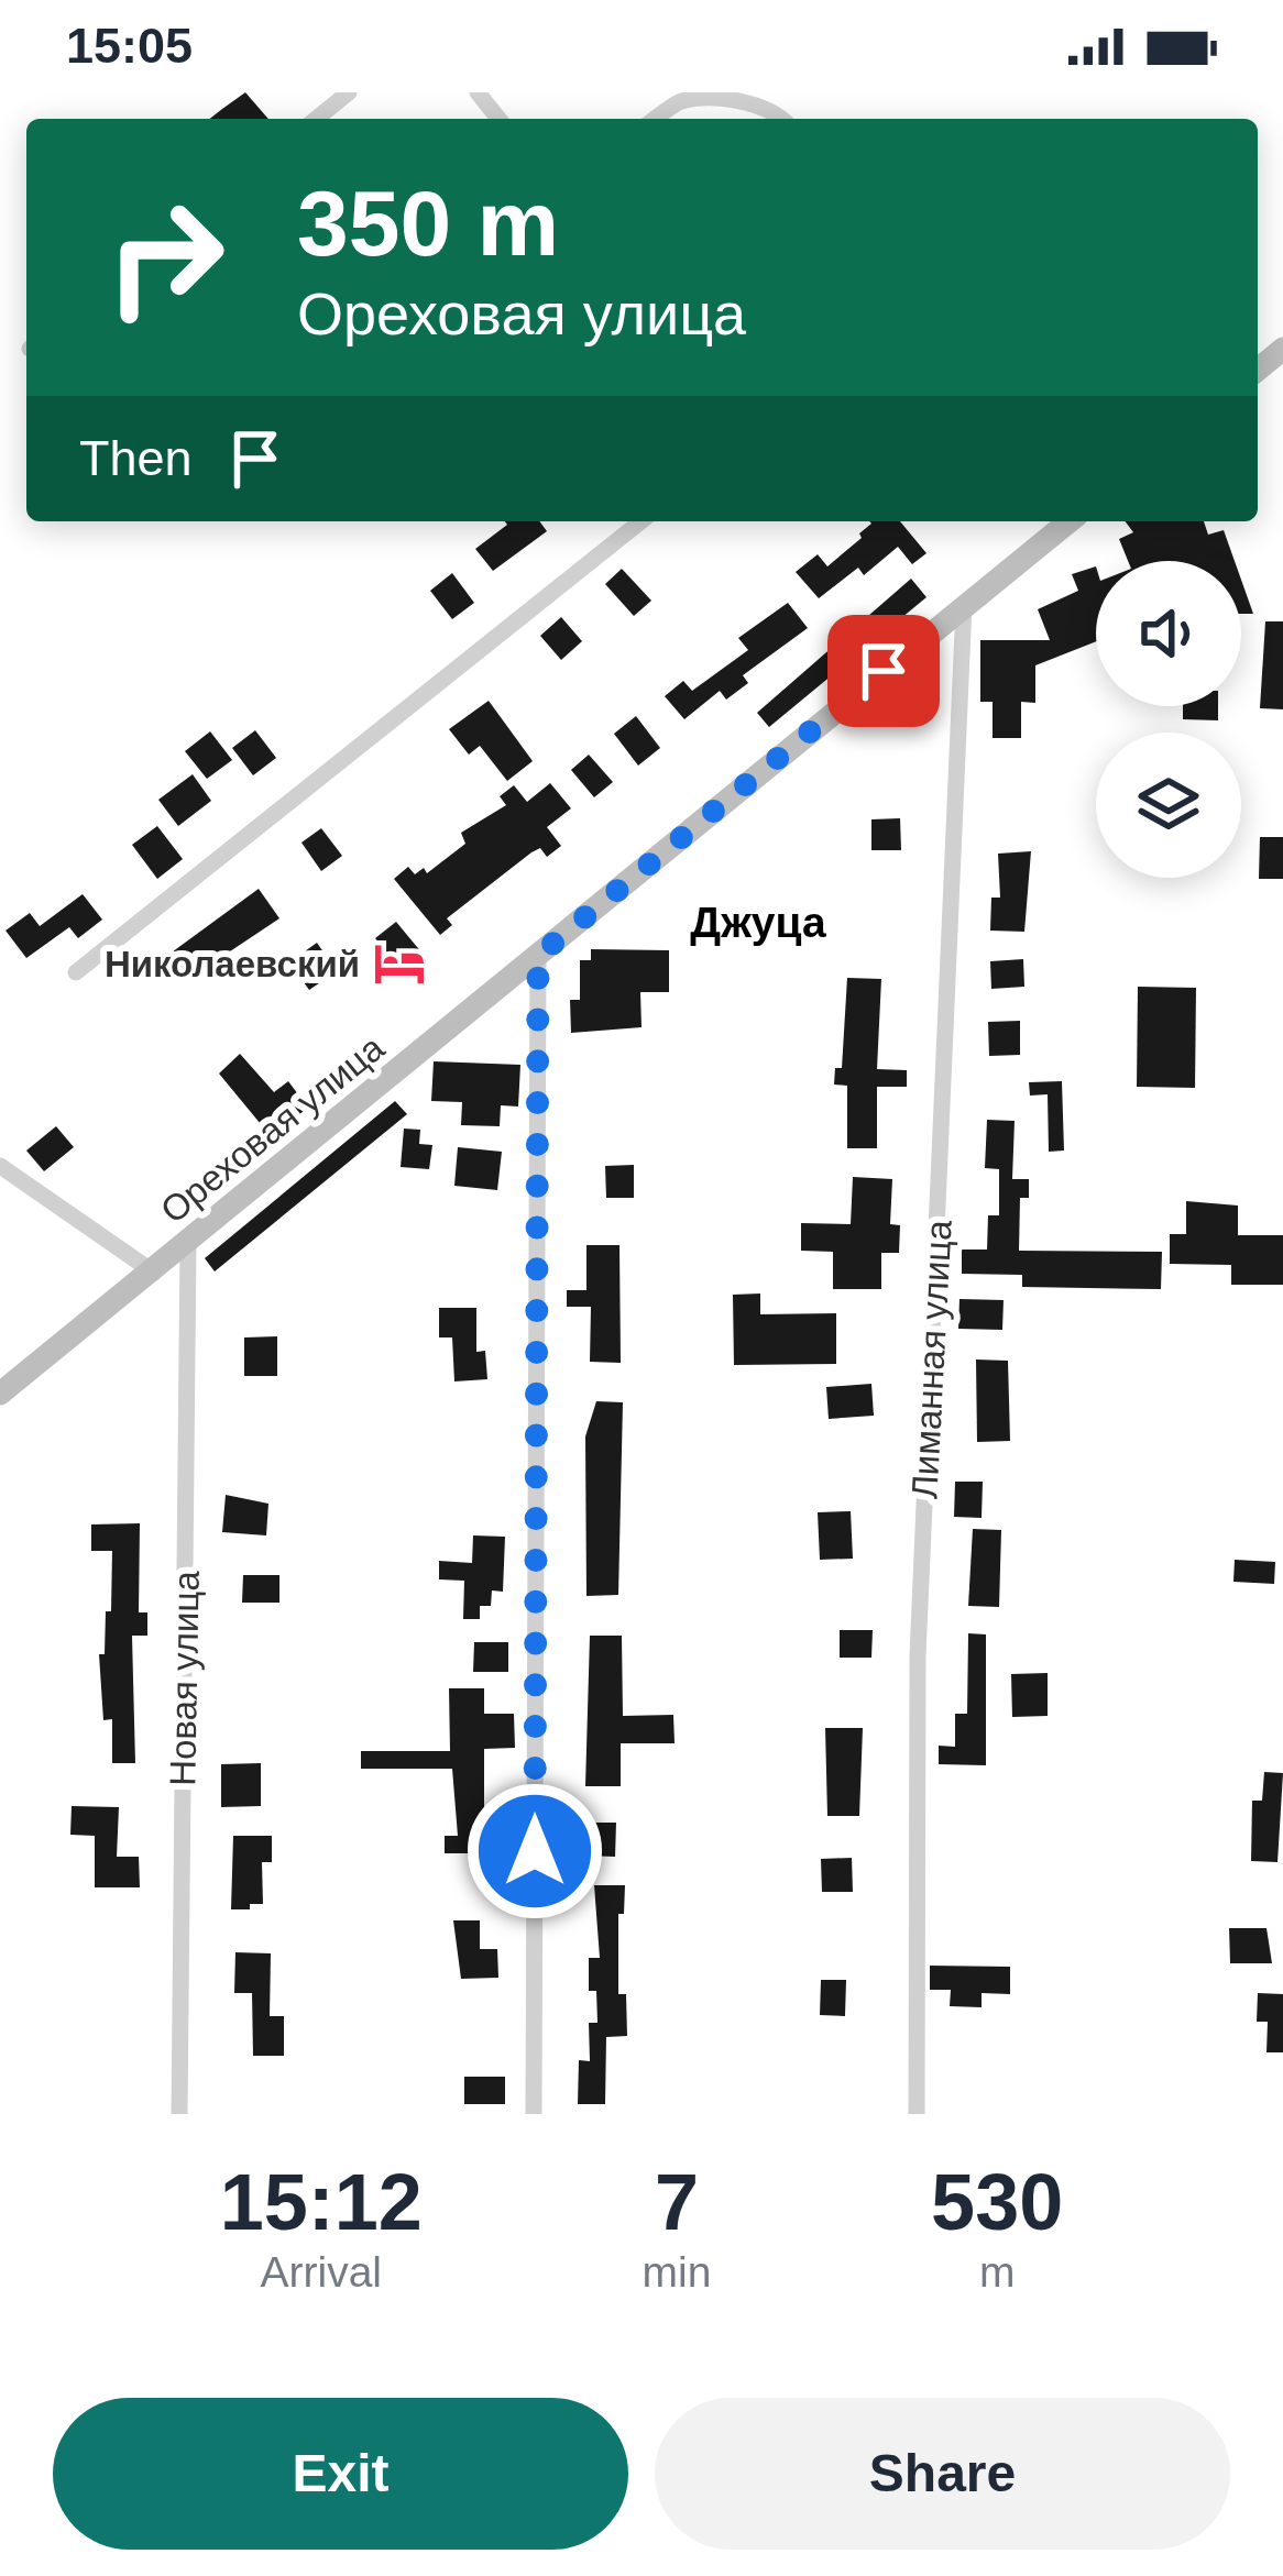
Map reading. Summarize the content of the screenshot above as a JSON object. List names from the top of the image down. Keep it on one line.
{"streets":{"main road":["Ореховая улица"],"street":["Лиманная улица","Новая улица"]},"crossings":[["Ореховая улица","Лиманная улица"],["Ореховая улица","Новая улица"]],"districts":["Джуца"],"places":{"hotel":["Николаевский"]},"page":{"status":"15:05","turn":["350 m","Ореховая улица"],"then":"Then","eta":["15:12","Arrival","7","min","530","m"],"buttons":["Exit","Share"]}}
